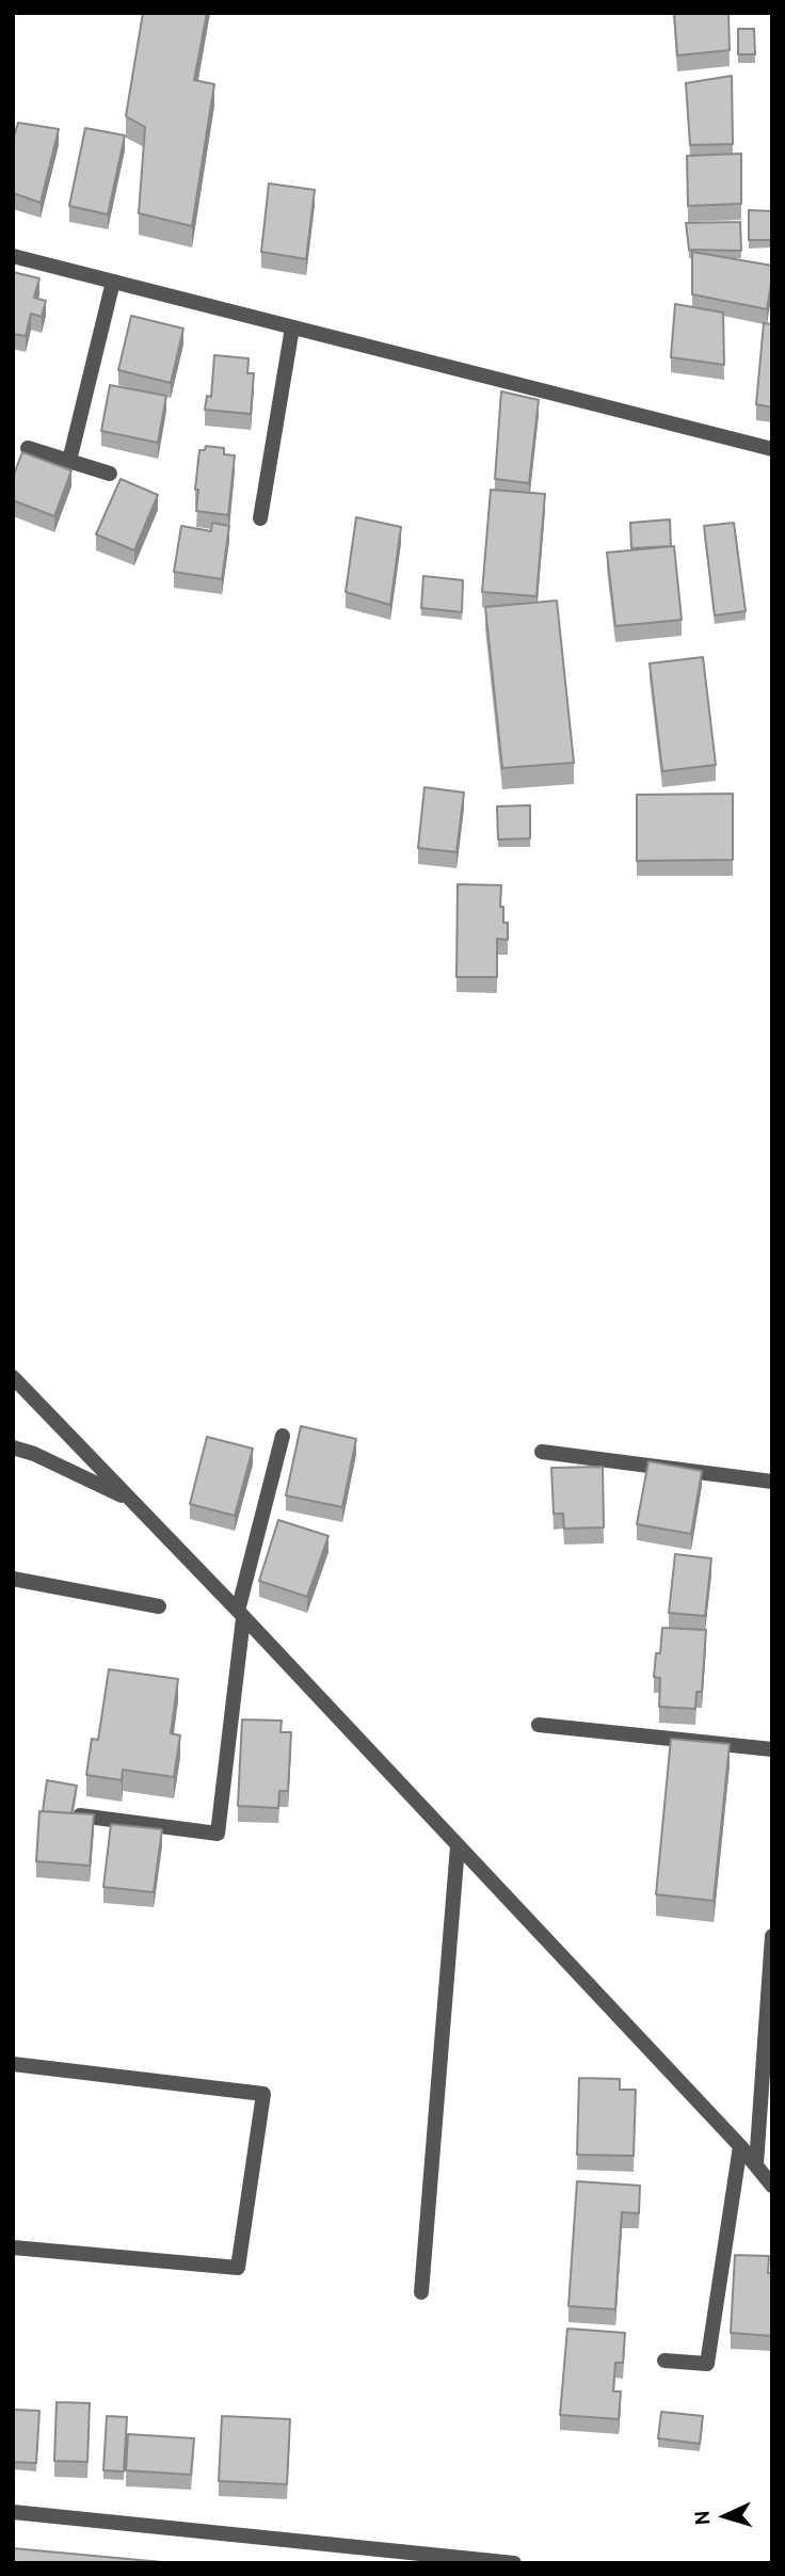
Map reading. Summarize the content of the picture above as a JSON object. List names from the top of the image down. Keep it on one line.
{"north":"left"}
